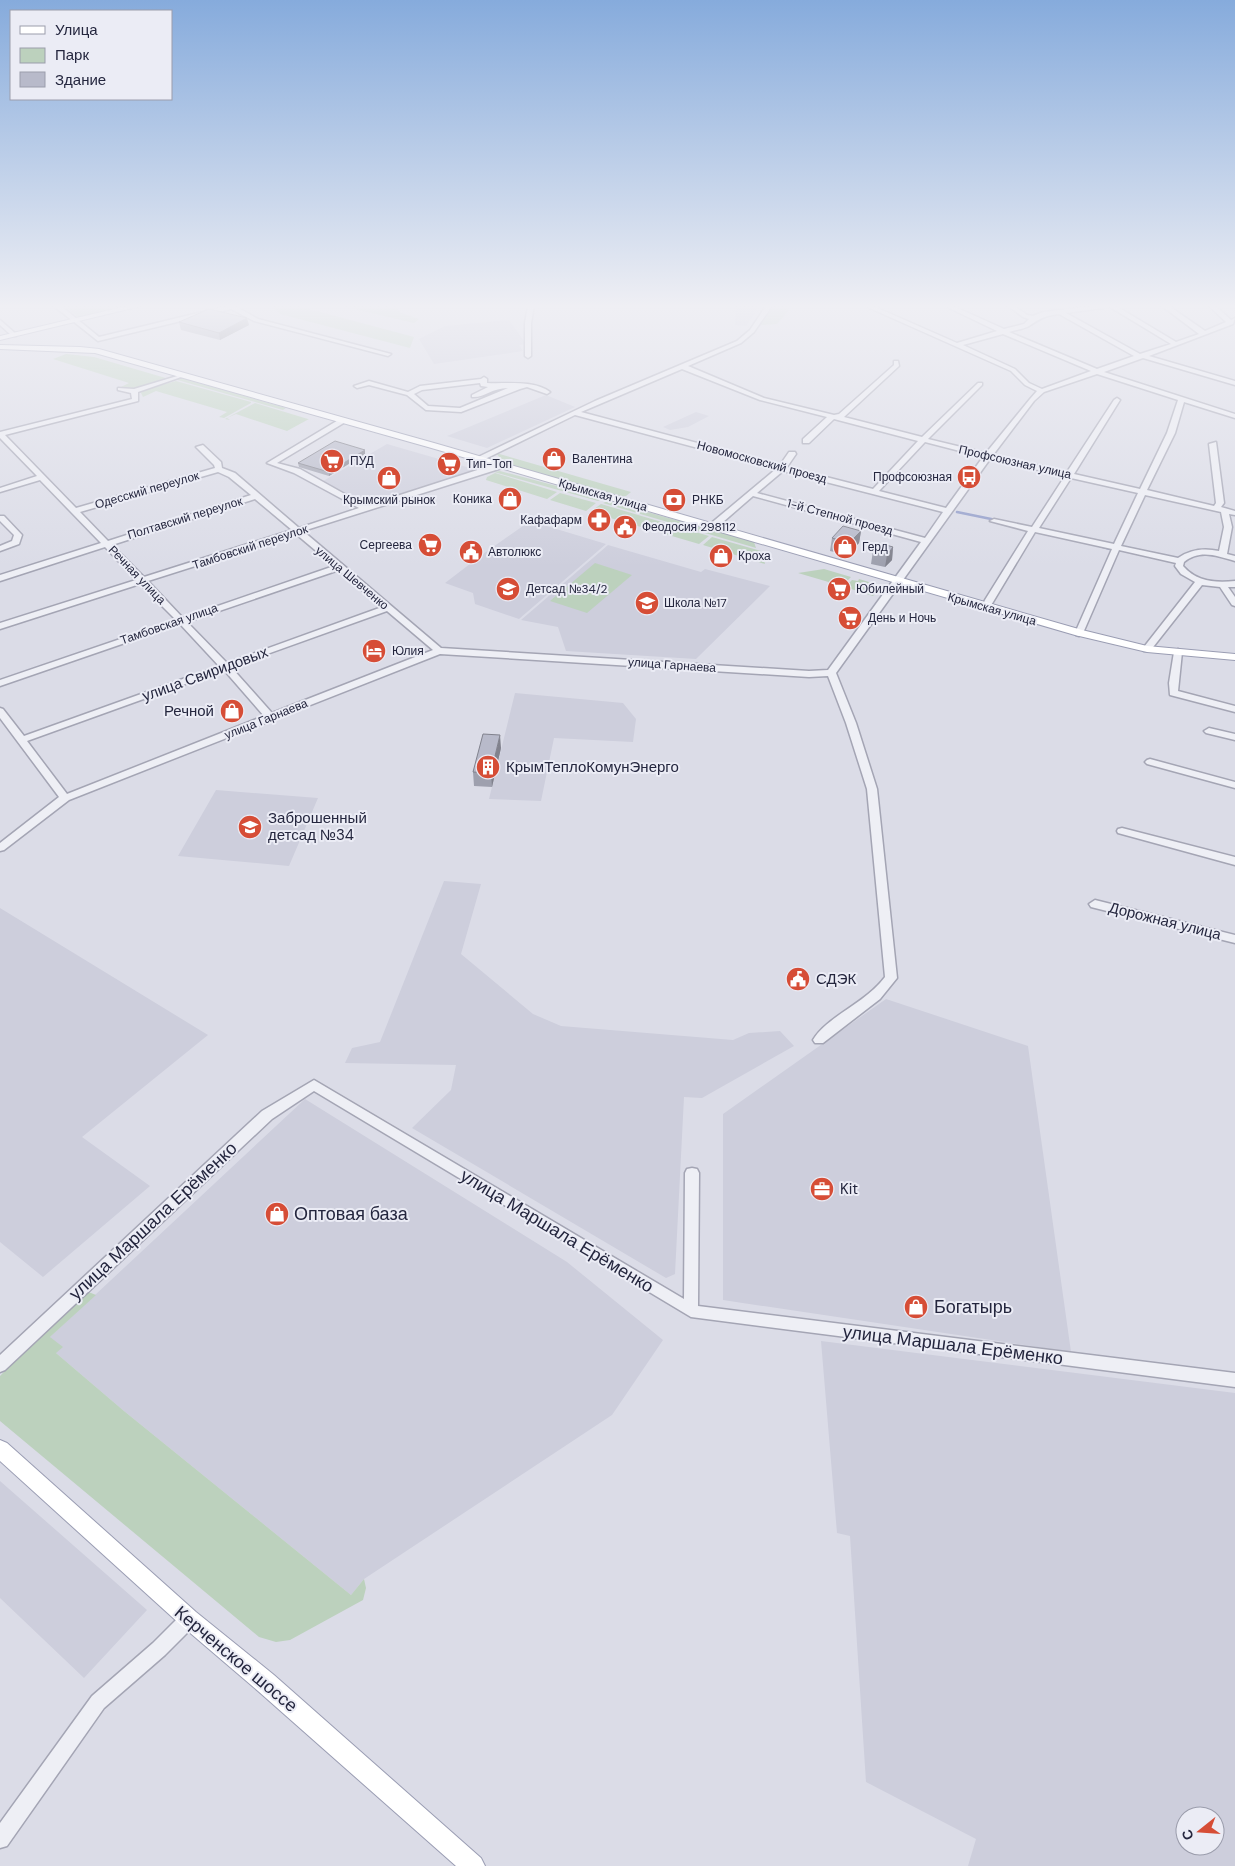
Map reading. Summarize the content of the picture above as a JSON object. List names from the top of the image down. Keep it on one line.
{"streets":{"main road":["Крымская улица","Керченское шоссе"],"street":["Новомосковский проезд","Профсоюзная улица","Одесский переулок","1-й Степной проезд","Полтавский переулок","Тамбовский переулок","Речная улица","улица Шевченко","Тамбовская улица","улица Гарнаева","улица Свиридовых","Дорожная улица","улица Маршала Ерёменко"]},"crossings":[["Одесский переулок","Речная улица"],["Одесский переулок","улица Шевченко"],["Крымская улица","Тамбовский переулок"],["Полтавский переулок","Речная улица"],["Полтавский переулок","улица Шевченко"],["Тамбовский переулок","Речная улица"],["Тамбовский переулок","улица Шевченко"],["Речная улица","Тамбовская улица"],["Речная улица","улица Гарнаева"],["Речная улица","улица Свиридовых"],["улица Шевченко","Тамбовская улица"],["улица Шевченко","улица Гарнаева"],["улица Шевченко","улица Свиридовых"]],"places":{"shop":["Валентина","Крымский рынок","Коника","Герд","Кроха","Речной","Оптовая база","Богатырь"],"supermarket":["ПУД","Тип-Топ","Сергеева","Юбилейный","День и Ночь"],"bus stop":["Профсоюзная"],"bank":["РНКБ"],"pharmacy":["Кафафарм"],"public building":["Феодосия 298112","Автолюкс","СДЭК"],"school or university":["Детсад №34/2","Школа №17","Заброшенный детсад №34"],"hotel":["Юлия"],"building":["КрымТеплоКомунЭнерго"],"office":["Kit"]},"legend":["Улица","Парк","Здание"],"north":"left"}
